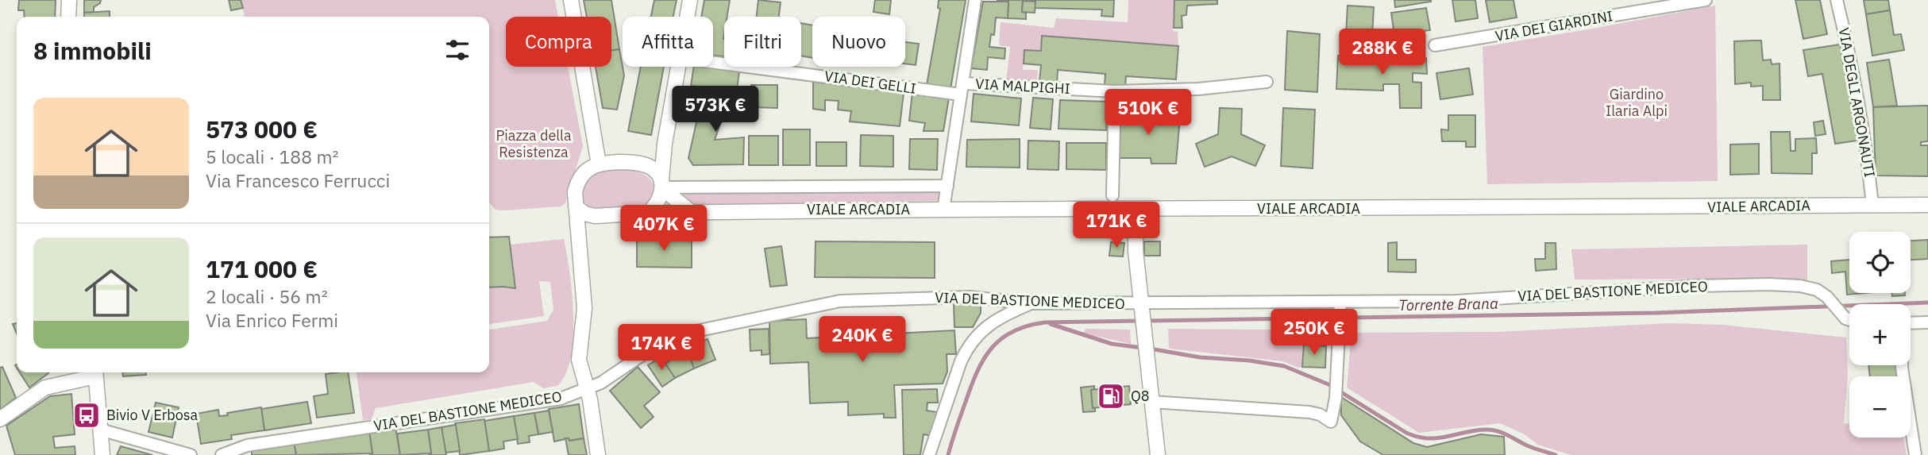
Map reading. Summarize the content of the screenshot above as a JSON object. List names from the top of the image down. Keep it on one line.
{"streets":{"street":["VIA DEI GIARDINI","VIA DEI GELLI","VIA MALPIGHI","VIA DEGLI ARGONAUTI","VIALE ARCADIA","VIA DEL BASTIONE MEDICEO"]},"crossings":[["VIA DEI GELLI","VIA MALPIGHI"],["VIA DEGLI ARGONAUTI","VIALE ARCADIA"]],"water":["Torrente Brana"],"parks":["Giardino Ilaria Alpi","Piazza della Resistenza"],"places":{"fuel station":["Q8"],"bus stop":["Bivio V Erbosa"]},"page":{"chip":["Compra","Affitta","Filtri","Nuovo"],"heading":"8 immobili","price":["288K €","573K €","510K €","171K €","407K €","250K €","240K €","174K €"],"list":[{"name":"573 000 €","note":"5 locali · 188 m² · Via Francesco Ferrucci"},{"name":"171 000 €","note":"2 locali · 56 m² · Via Enrico Fermi"}],"map_buttons":["+","−"]}}
